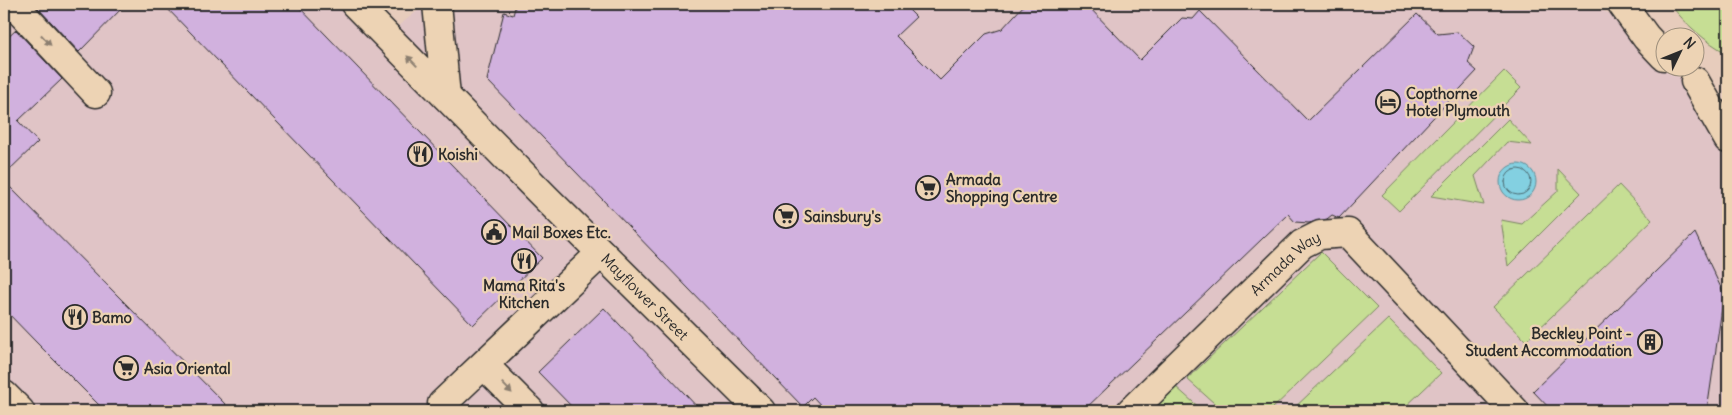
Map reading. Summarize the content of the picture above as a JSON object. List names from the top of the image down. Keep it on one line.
{"streets":{"street":["Armada Way","Mayflower Street"]},"places":{"hotel":["Copthorne Hotel Plymouth"],"restaurant":["Koishi","Mama Rita's Kitchen","Bamo"],"supermarket":["Armada Shopping Centre","Sainsbury's","Asia Oriental"],"public building":["Mail Boxes Etc."],"building":["Beckley Point - Student Accommodation"]},"north":"top right"}
